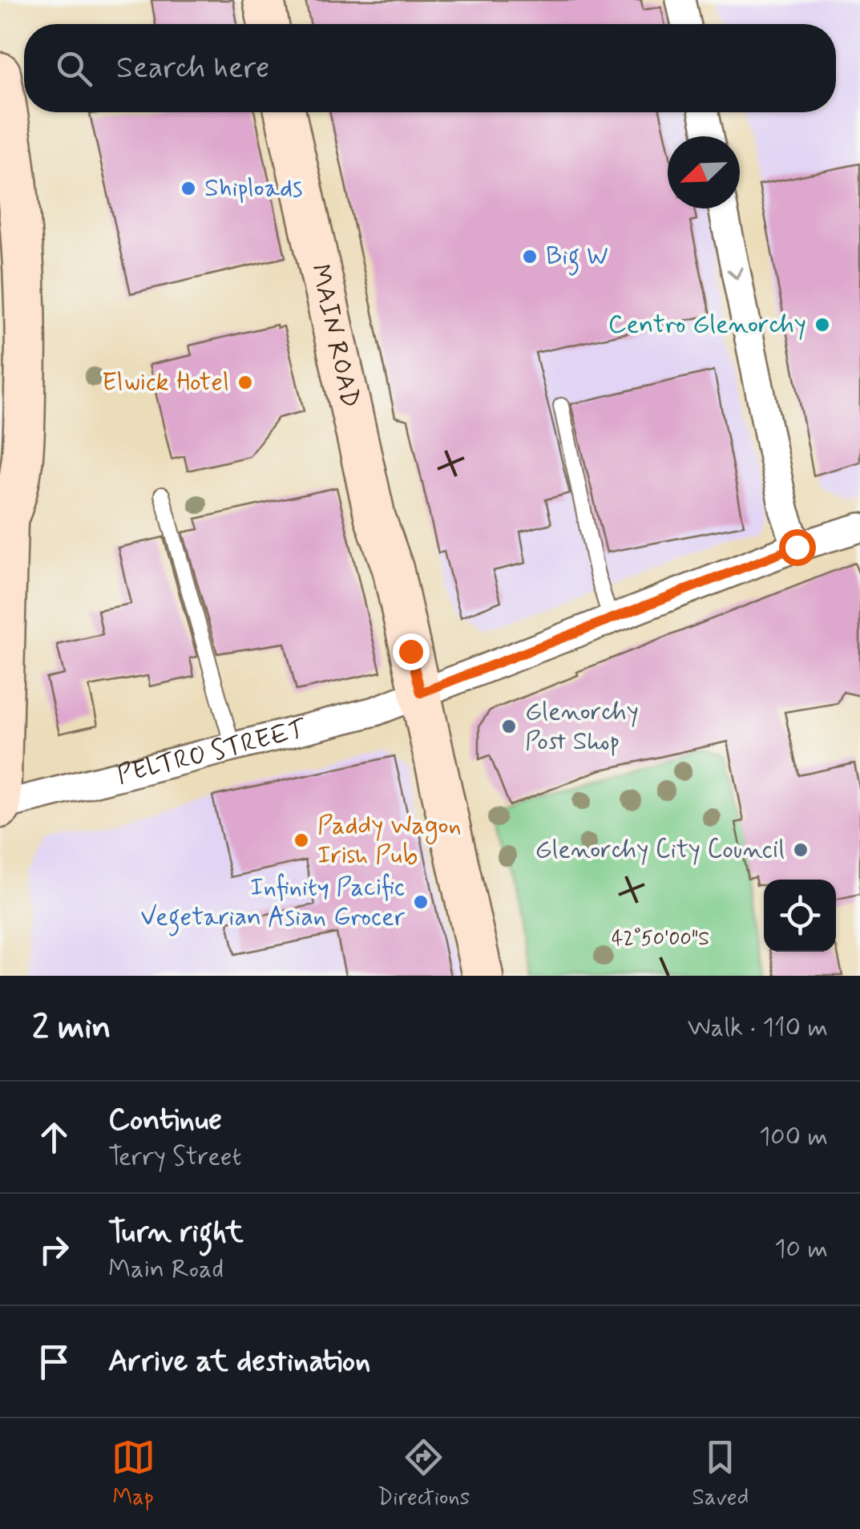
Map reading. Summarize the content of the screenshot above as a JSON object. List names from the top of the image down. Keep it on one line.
{"streets":{"main road":["MAIN ROAD"],"street":["PELTRO STREET"]},"crossings":[["MAIN ROAD","PELTRO STREET"]],"places":["Shiploads","Big W","Centro Glenorchy","Elwick Hotel","Glenorchy Post Shop","Paddy Wagon Irish Pub","Glenorchy City Council","Infinity Pacific Vegetarian Asian Grocer"],"north":"bottom left","page":{"search":"Search here","heading":["2 min","Walk · 110 m"],"list":[["Continue","Terry Street","100 m"],["Turn right","Main Road","10 m"],"Arrive at destination"],"nav":["Map","Directions","Saved"]},"coordinates":["42°50'00\"S"]}
